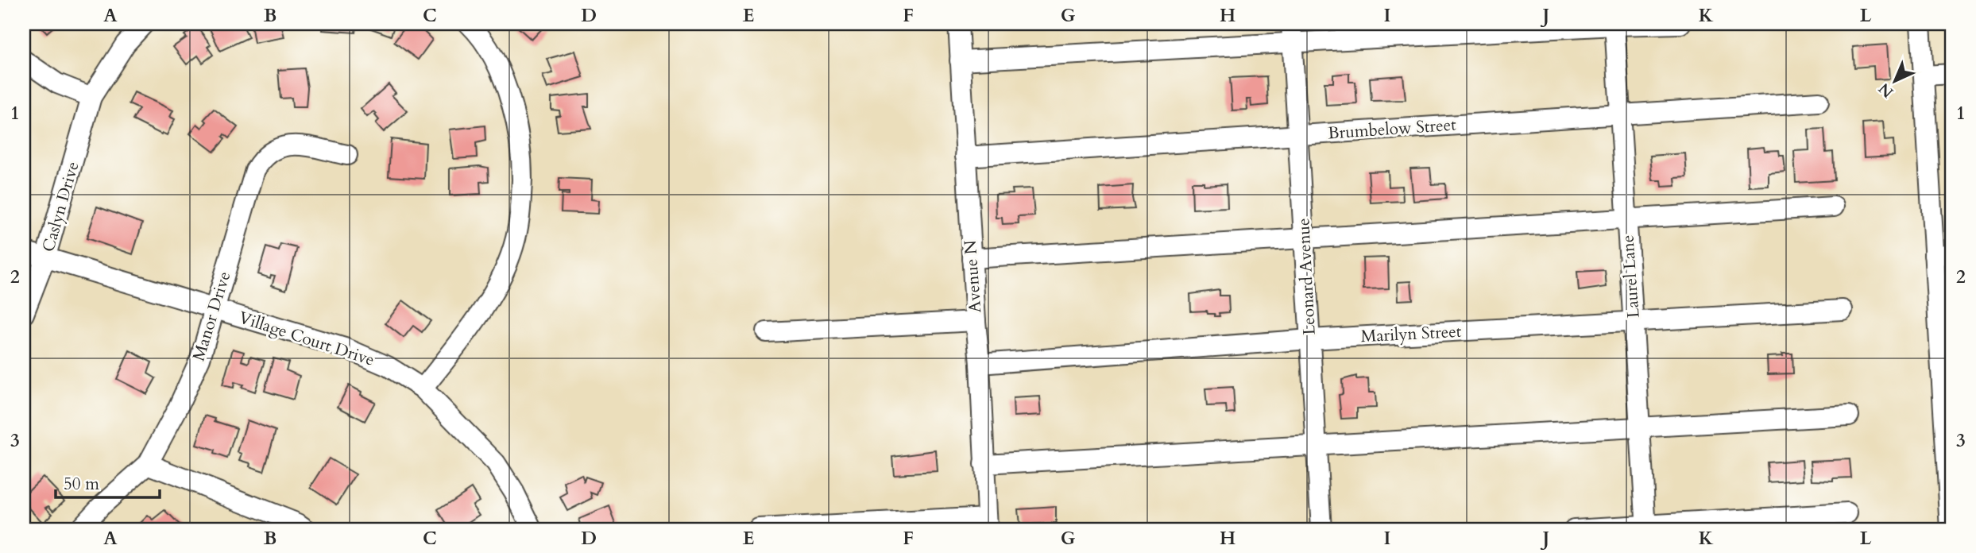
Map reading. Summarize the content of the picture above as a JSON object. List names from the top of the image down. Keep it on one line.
{"streets":{"street":["Brumbelow Street","Caslyn Drive","Avenue N","Leonard Avenue","Laurel Lane","Manor Drive","Marilyn Street","Village Court Drive"]},"crossings":[["Brumbelow Street","Avenue N"],["Brumbelow Street","Leonard Avenue"],["Brumbelow Street","Laurel Lane"],["Caslyn Drive","Village Court Drive"],["Avenue N","Marilyn Street"],["Leonard Avenue","Marilyn Street"],["Laurel Lane","Marilyn Street"],["Manor Drive","Village Court Drive"]],"scale_bar":"50 m","north":"bottom left","grid":{"columns":["A","B","C","D","E","F","G","H","I","J","K","L"],"rows":["1","2","3"]}}
